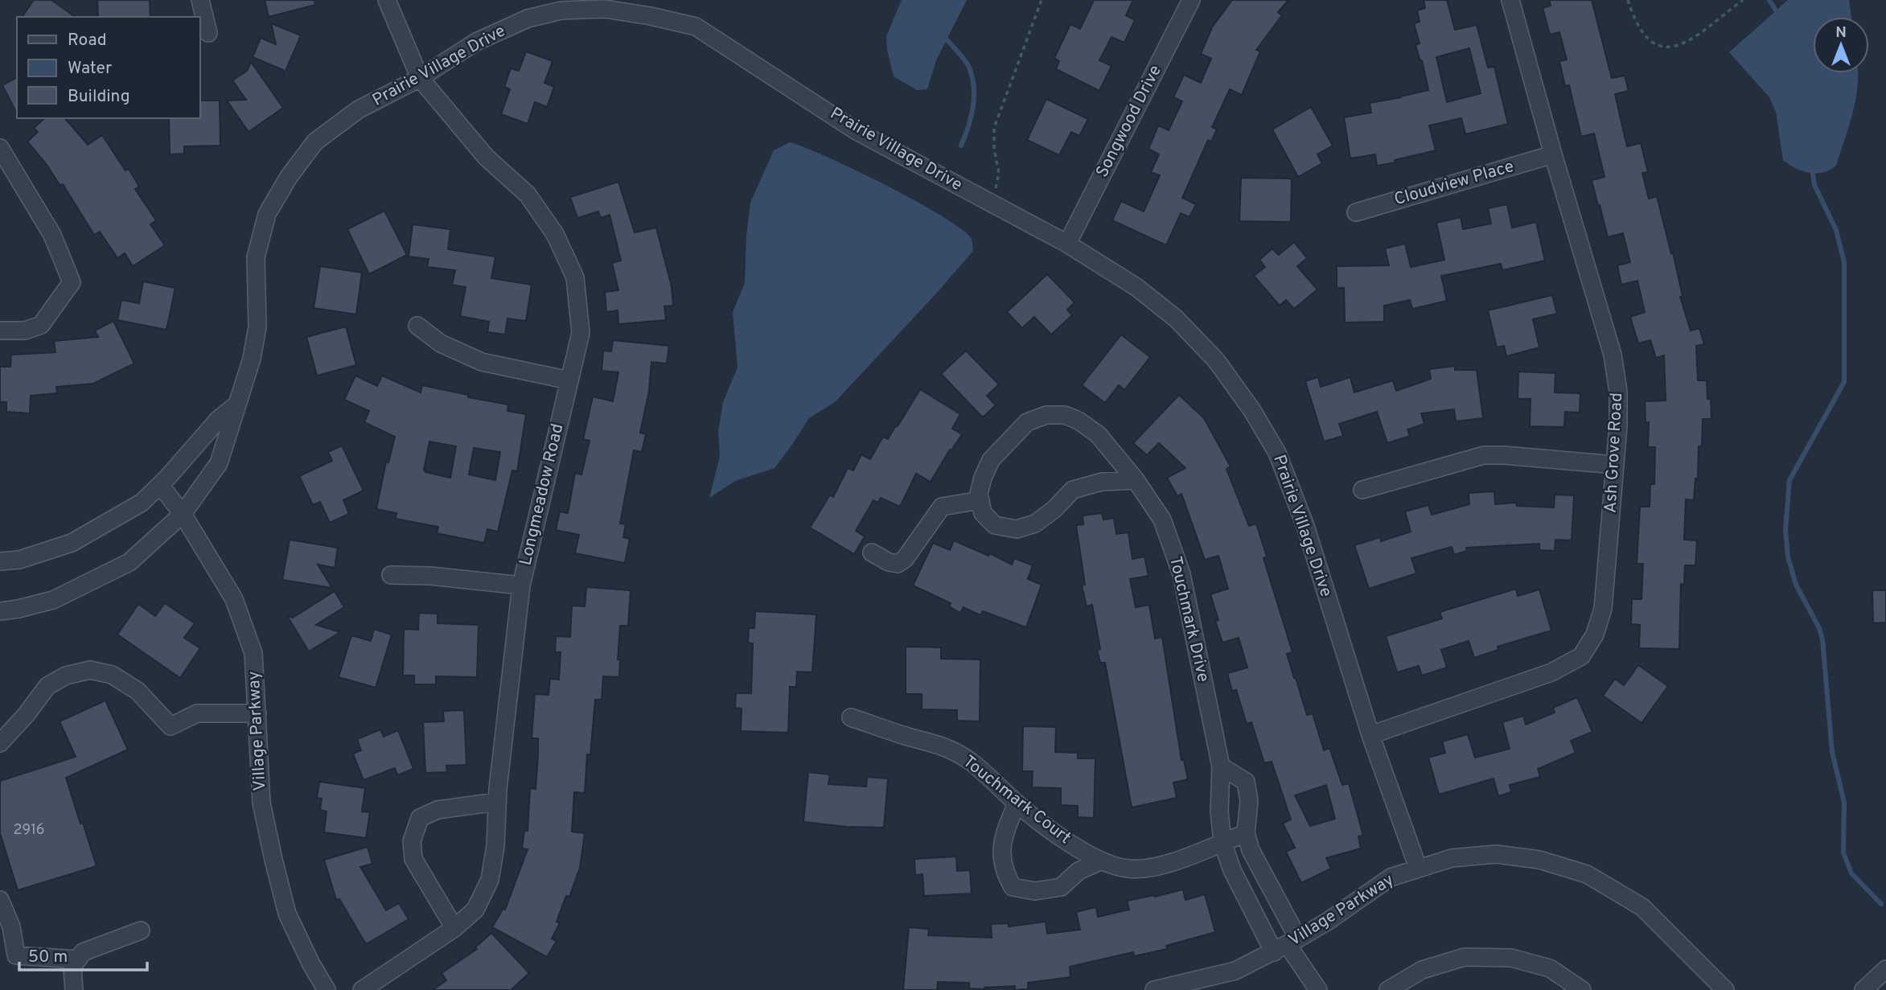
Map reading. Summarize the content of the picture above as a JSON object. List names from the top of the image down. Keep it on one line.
{"streets":{"street":["Prairie Village Drive","Songwood Drive","Cloudview Place","Ash Grove Road","Longmeadow Road","Touchmark Drive","Village Parkway","Touchmark Court"]},"crossings":[["Prairie Village Drive","Songwood Drive"],["Prairie Village Drive","Ash Grove Road"],["Prairie Village Drive","Longmeadow Road"],["Prairie Village Drive","Village Parkway"],["Cloudview Place","Ash Grove Road"],["Touchmark Drive","Village Parkway"],["Touchmark Drive","Touchmark Court"]],"house_numbers":["2916"],"legend":["Road","Water","Building"],"scale_bar":"50 m","north":"top"}
